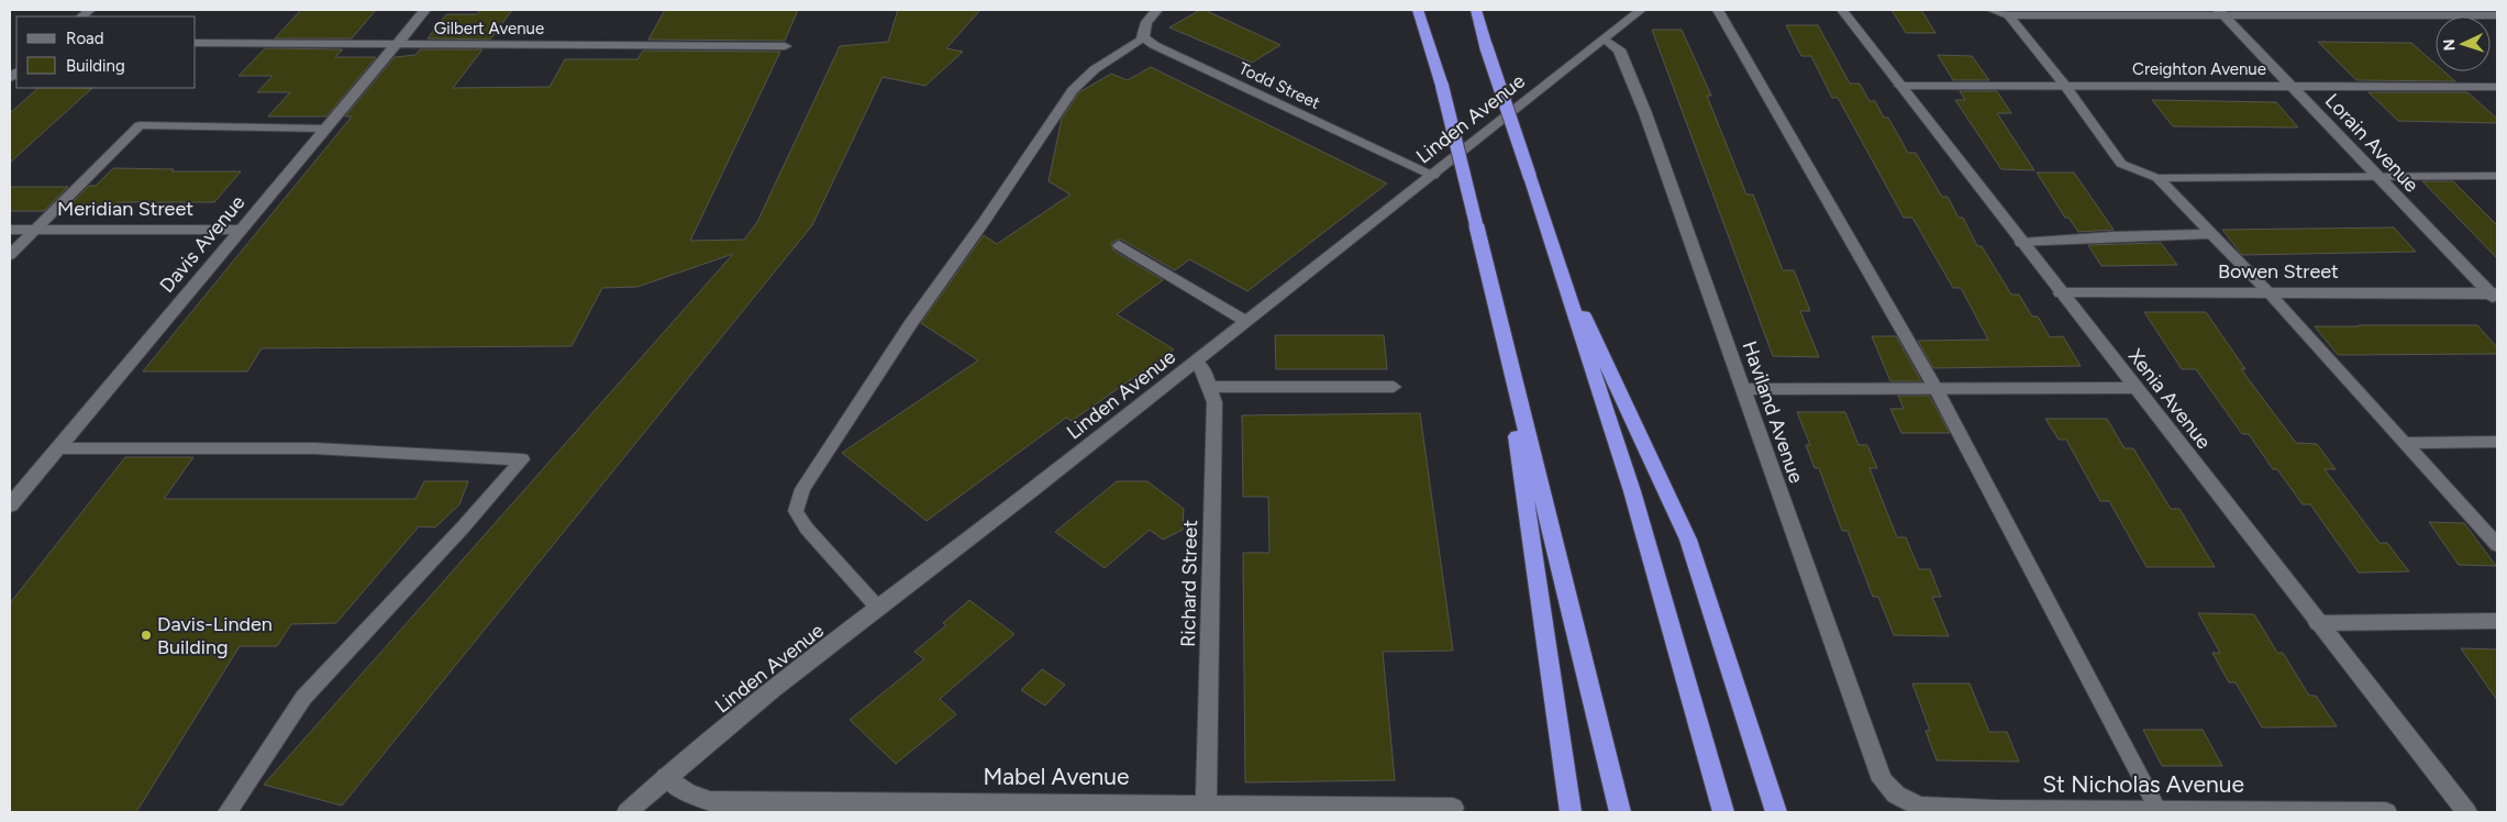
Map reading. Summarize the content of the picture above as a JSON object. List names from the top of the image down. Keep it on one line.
{"streets":{"street":["Gilbert Avenue","Creighton Avenue","Todd Street","Linden Avenue","Lorain Avenue","Meridian Street","Davis Avenue","Bowen Street","Xenia Avenue","Haviland Avenue","Richard Street","Mabel Avenue","St Nicholas Avenue"]},"crossings":[["Gilbert Avenue","Davis Avenue"],["Creighton Avenue","Lorain Avenue"],["Creighton Avenue","Xenia Avenue"],["Todd Street","Linden Avenue"],["Linden Avenue","Haviland Avenue"],["Linden Avenue","Richard Street"],["Linden Avenue","Mabel Avenue"],["Lorain Avenue","Bowen Street"],["Meridian Street","Davis Avenue"],["Bowen Street","Xenia Avenue"],["Haviland Avenue","St Nicholas Avenue"],["Richard Street","Mabel Avenue"]],"places":["Davis-Linden Building"],"legend":["Road","Building"],"north":"left"}
